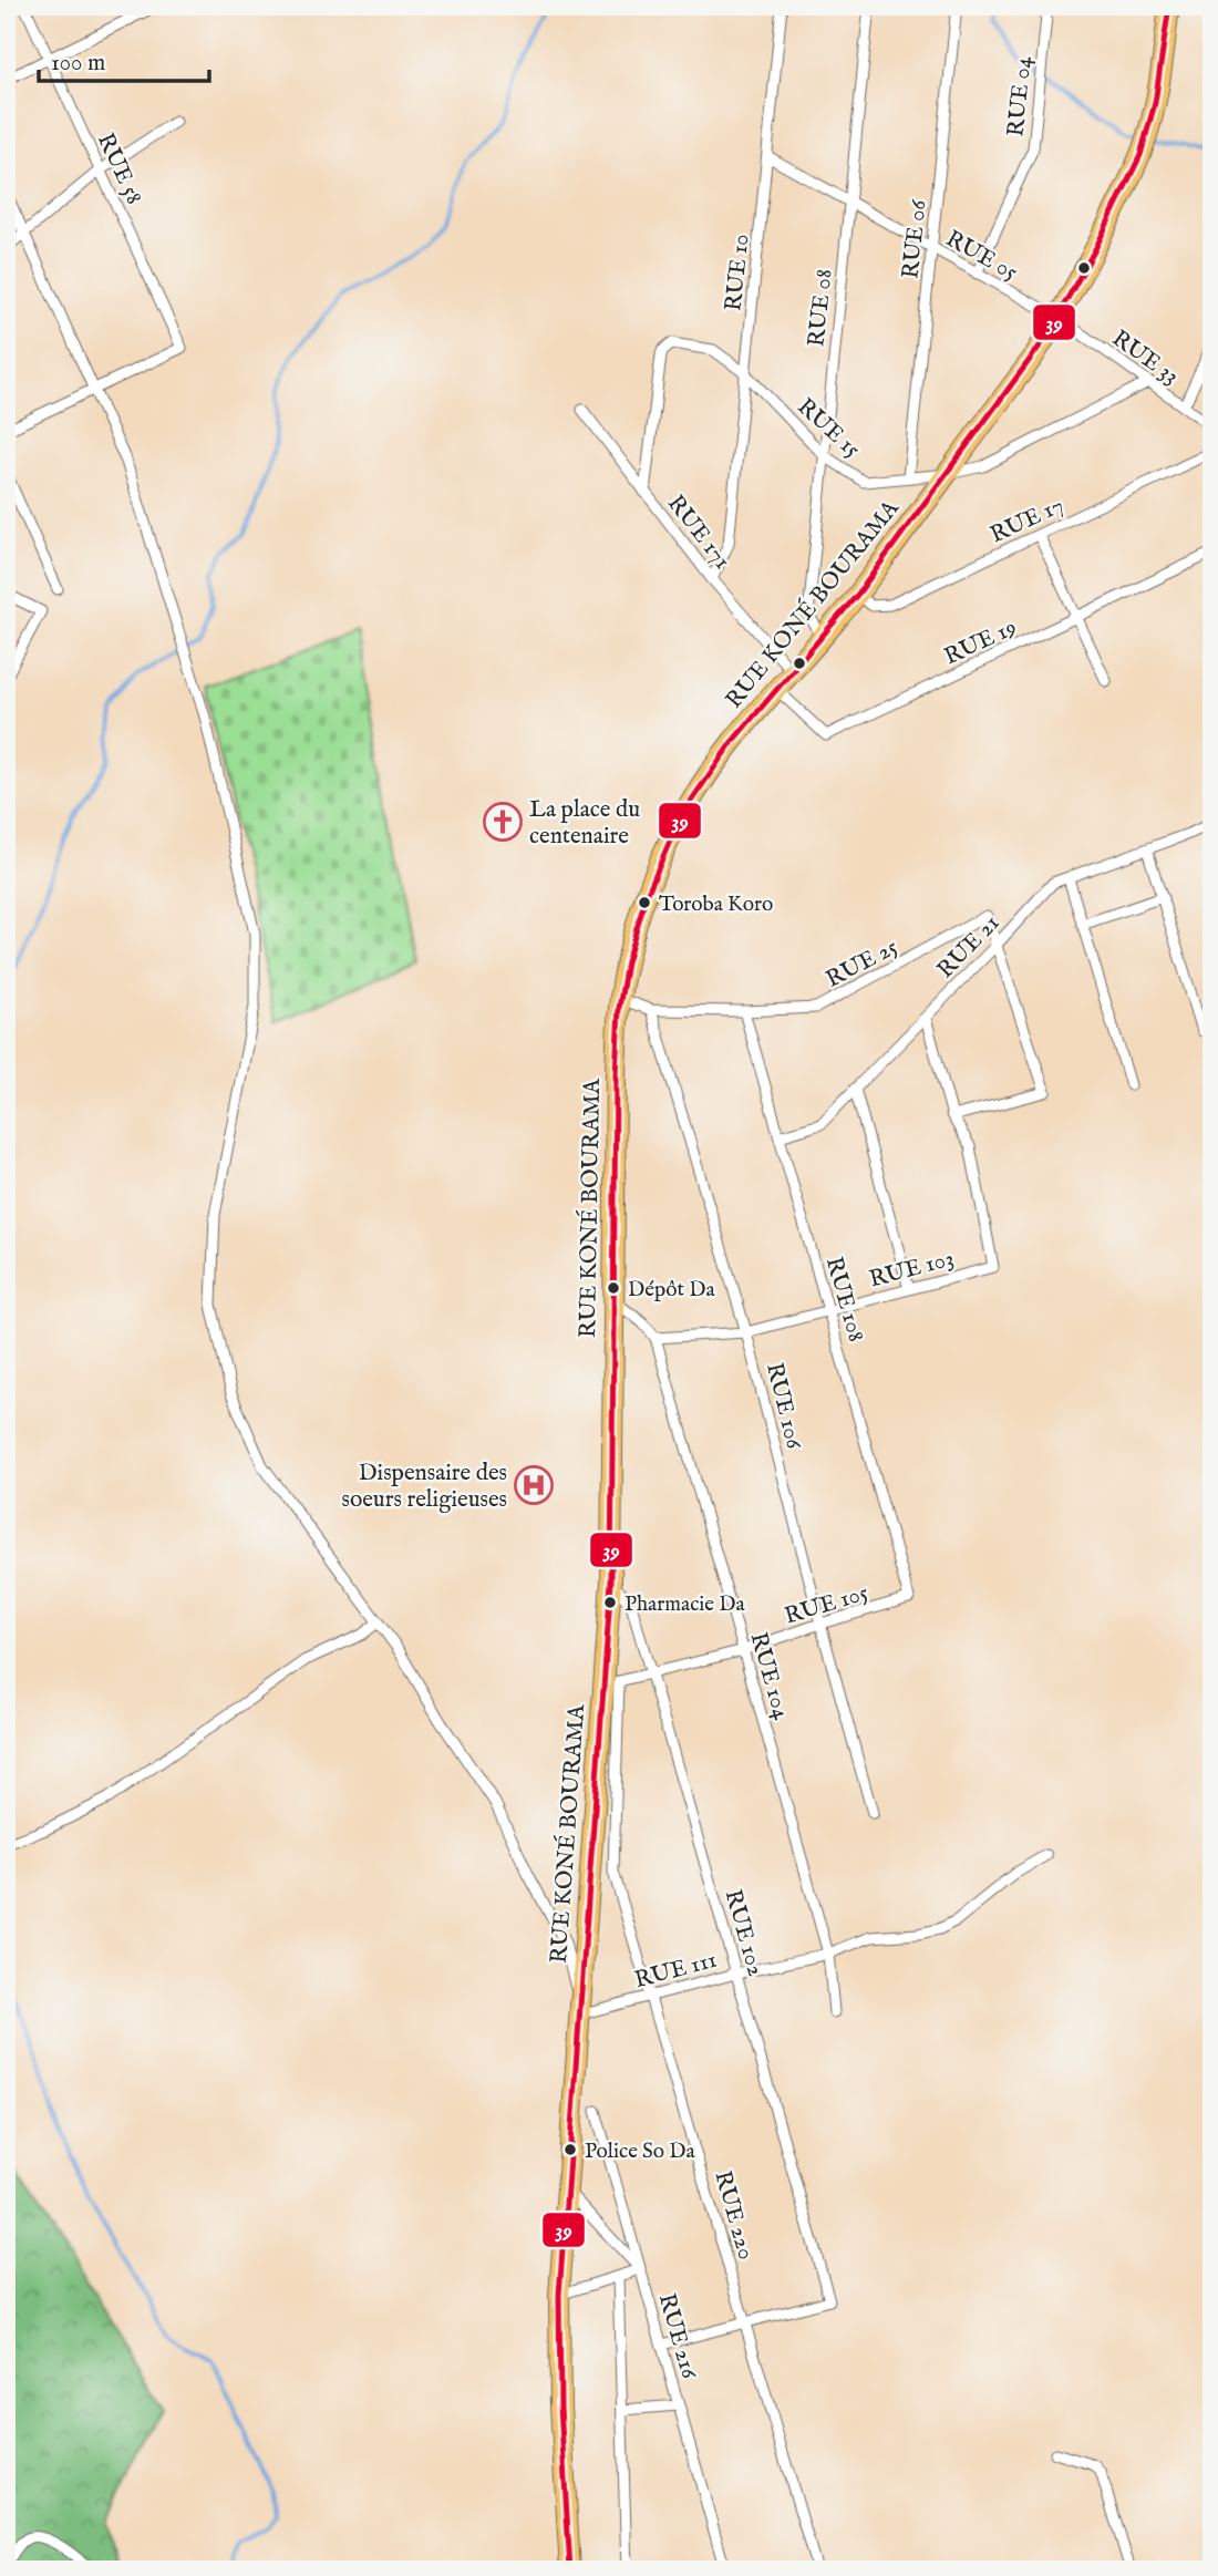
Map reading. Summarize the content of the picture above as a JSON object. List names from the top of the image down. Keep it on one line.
{"streets":{"highway":["RUE KONÉ BOURAMA"],"street":["RUE 04","RUE 58","RUE 06","RUE 05","RUE 10","RUE 08","RUE 33","RUE 15","RUE 17","RUE 171","RUE 19","RUE 21","RUE 25","RUE 103","RUE 108","RUE 106","RUE 105","RUE 104","RUE 102","RUE 111","RUE 220","RUE 216"]},"crossings":[["RUE 04","RUE 05"],["RUE 06","RUE 05"],["RUE 06","RUE 15"],["RUE 05","RUE 10"],["RUE 05","RUE 08"],["RUE 05","RUE 33"],["RUE 05","RUE KONÉ BOURAMA"],["RUE 10","RUE 15"],["RUE 10","RUE 171"],["RUE 08","RUE 15"],["RUE 08","RUE KONÉ BOURAMA"],["RUE 33","RUE 15"],["RUE 33","RUE KONÉ BOURAMA"],["RUE 15","RUE 171"],["RUE 15","RUE KONÉ BOURAMA"],["RUE 17","RUE KONÉ BOURAMA"],["RUE 171","RUE KONÉ BOURAMA"],["RUE KONÉ BOURAMA","RUE 19"],["RUE KONÉ BOURAMA","RUE 25"],["RUE KONÉ BOURAMA","RUE 104"],["RUE KONÉ BOURAMA","RUE 102"],["RUE KONÉ BOURAMA","RUE 111"],["RUE 21","RUE 25"],["RUE 21","RUE 108"],["RUE 25","RUE 108"],["RUE 25","RUE 106"],["RUE 103","RUE 108"],["RUE 103","RUE 106"],["RUE 103","RUE 104"],["RUE 108","RUE 105"],["RUE 106","RUE 105"],["RUE 105","RUE 104"],["RUE 105","RUE 102"],["RUE 105","RUE 220"],["RUE 104","RUE 111"],["RUE 102","RUE 111"],["RUE 102","RUE 220"],["RUE 111","RUE 220"]],"places":{"church":["La place du centenaire"],"other":["Toroba Koro","Dépôt Da","Pharmacie Da","Police So Da"],"hospital":["Dispensaire des soeurs religieuses"]},"lines":["transit line 39"],"scale_bar":"100 m"}
